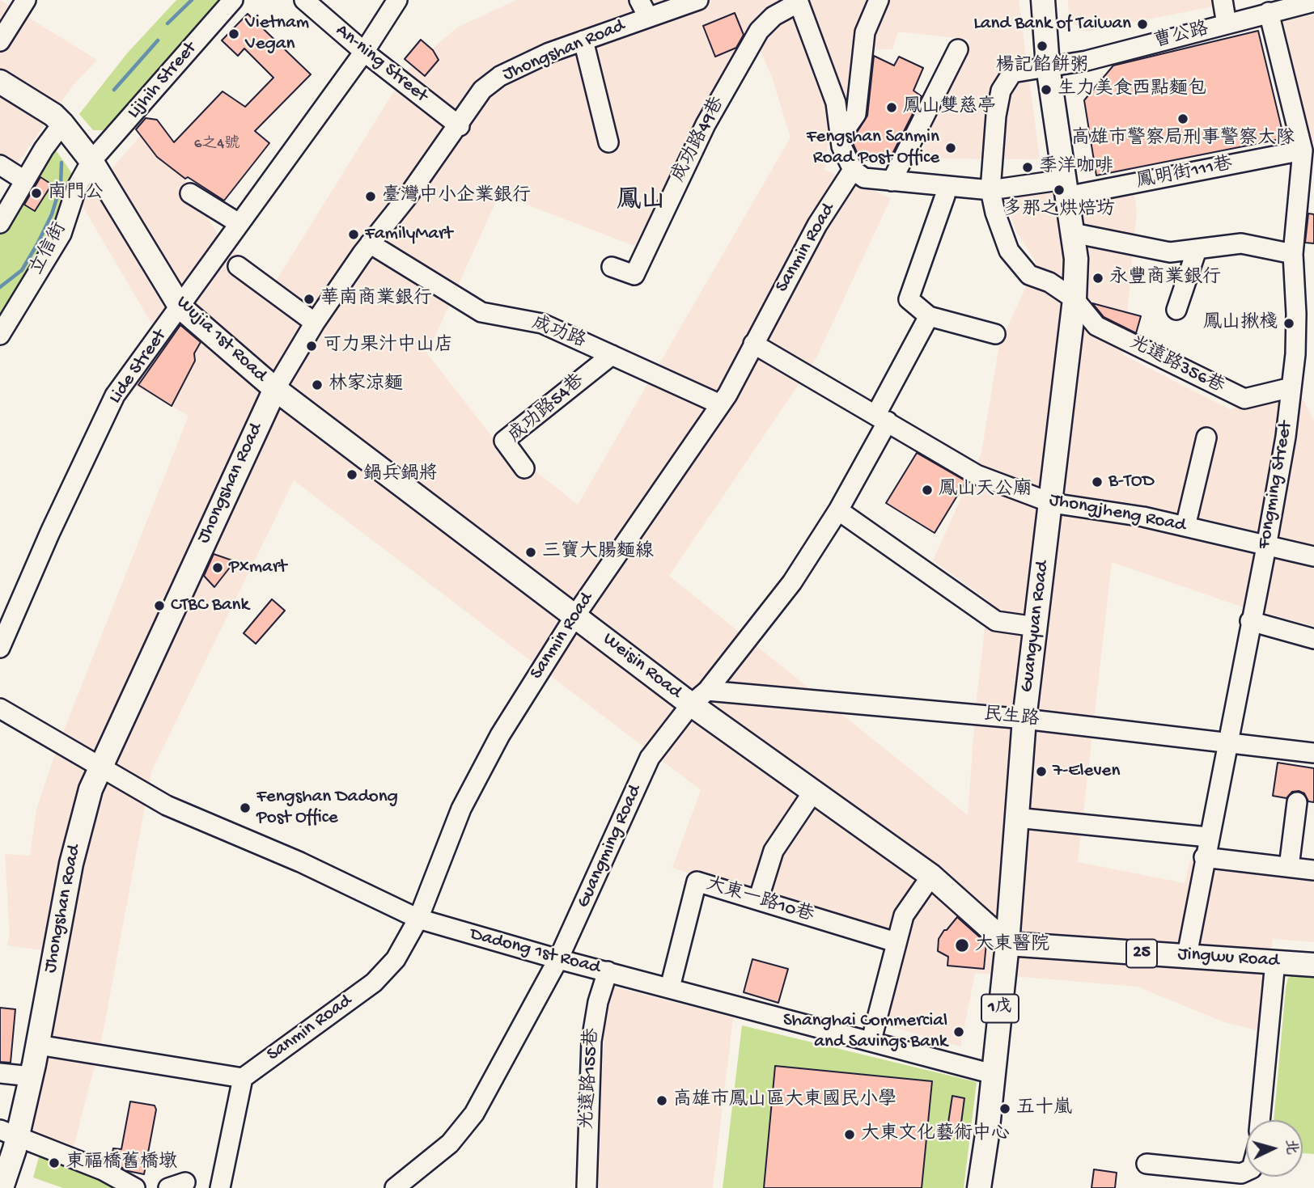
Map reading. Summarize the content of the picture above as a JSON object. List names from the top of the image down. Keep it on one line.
{"streets":{"main road":["Jhongshan Road","Wujia 1st Road","Guangyuan Road","Weisin Road","25","Jingwu Road","1戊"],"street":["曹公路","An-ning Street","Lijhih Street","成功路49巷","鳳明街111巷","Sanmin Road","立信街","成功路","光遠路356巷","Lide Street","成功路54巷","Fongming Street","Jhongjheng Road","民生路","Guangming Road","大東一路10巷","Dadong 1st Road","光遠路155巷"]},"crossings":[["曹公路","光遠路356巷"],["曹公路","Fongming Street"],["曹公路","Guangyuan Road"],["曹公路","1戊"],["Jhongshan Road","An-ning Street"],["Jhongshan Road","成功路"],["Jhongshan Road","Wujia 1st Road"],["Jhongshan Road","Weisin Road"],["Jhongshan Road","Dadong 1st Road"],["An-ning Street","Lide Street"],["Lijhih Street","立信街"],["Lijhih Street","Wujia 1st Road"],["鳳明街111巷","Fongming Street"],["鳳明街111巷","Guangyuan Road"],["Sanmin Road","成功路"],["Sanmin Road","Jhongjheng Road"],["Sanmin Road","Weisin Road"],["Sanmin Road","Dadong 1st Road"],["立信街","Wujia 1st Road"],["成功路","成功路54巷"],["Wujia 1st Road","Lide Street"],["Wujia 1st Road","Weisin Road"],["光遠路356巷","Fongming Street"],["光遠路356巷","Guangyuan Road"],["Fongming Street","Jhongjheng Road"],["Fongming Street","民生路"],["Fongming Street","Jingwu Road"],["Jhongjheng Road","Guangyuan Road"],["Jhongjheng Road","Guangming Road"],["Guangyuan Road","Weisin Road"],["Guangyuan Road","民生路"],["Guangyuan Road","Dadong 1st Road"],["Guangyuan Road","Jingwu Road"],["Guangyuan Road","1戊"],["Weisin Road","民生路"],["Weisin Road","Guangming Road"],["Weisin Road","Jingwu Road"],["民生路","Guangming Road"],["Guangming Road","Dadong 1st Road"],["大東一路10巷","Dadong 1st Road"],["Dadong 1st Road","光遠路155巷"]],"districts":["鳳山"],"places":["Land Bank of Taiwan","Vietnam Vegan","楊記餡餅粥","生力美食西點麵包","鳳山雙慈亭","高雄市警察局刑事警察大隊","Fengshan Sanmin Road Post Office","季洋咖啡","多那之烘焙坊","南門公","臺灣中小企業銀行","FamilyMart","永豐商業銀行","華南商業銀行","鳳山揪棧","可力果汁中山店","林家涼麵","鍋兵鍋將","B-TOD","鳳山天公廟","三寶大腸麵線","Pxmart","CTBC Bank","7-Eleven","Fengshan Dadong Post Office","大東醫院","Shanghai Commercial and Savings Bank","高雄市鳳山區大東國民小學","五十嵐","大東文化藝術中心","東福橋舊橋墩"],"house_numbers":["6之4號"],"north":"right"}
